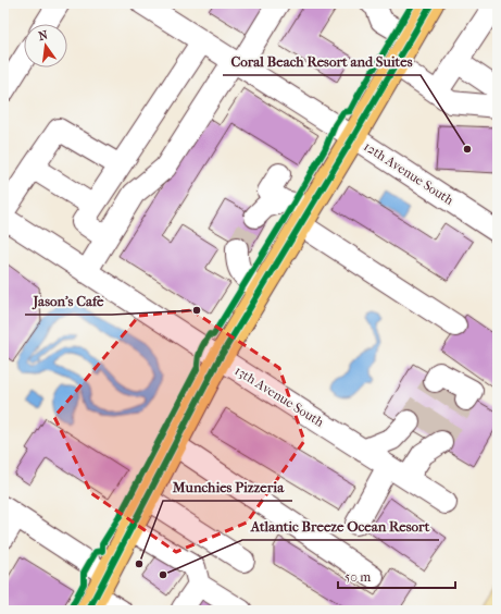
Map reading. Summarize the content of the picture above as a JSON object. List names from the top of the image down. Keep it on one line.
{"streets":{"street":["12th Avenue South","13th Avenue South"]},"places":["Coral Beach Resort and Suites","Jason's Cafe","Munchies Pizzeria","Atlantic Breeze Ocean Resort"],"scale_bar":"50 m","north":"top"}
